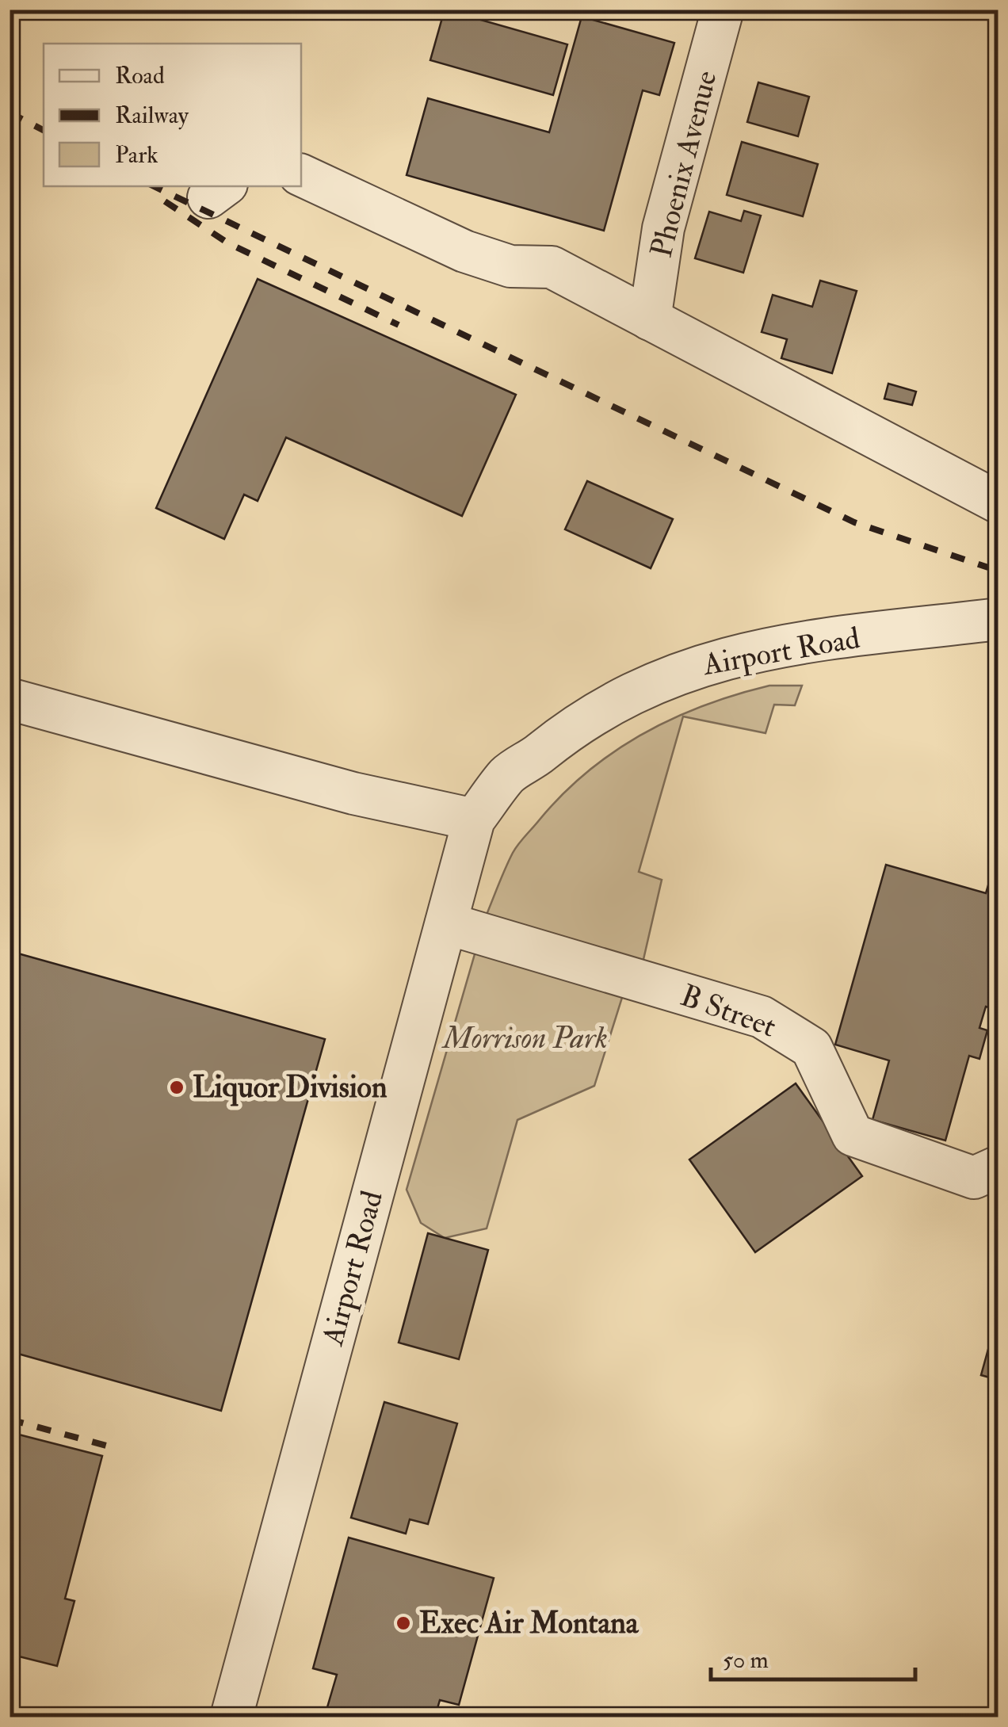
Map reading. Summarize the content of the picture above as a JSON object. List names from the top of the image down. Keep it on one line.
{"streets":{"street":["Phoenix Avenue","Airport Road","B Street"]},"crossings":[["Airport Road","B Street"]],"parks":["Morrison Park"],"places":["Liquor Division","Exec Air Montana"],"legend":["Road","Railway","Park"],"scale_bar":"50 m"}
